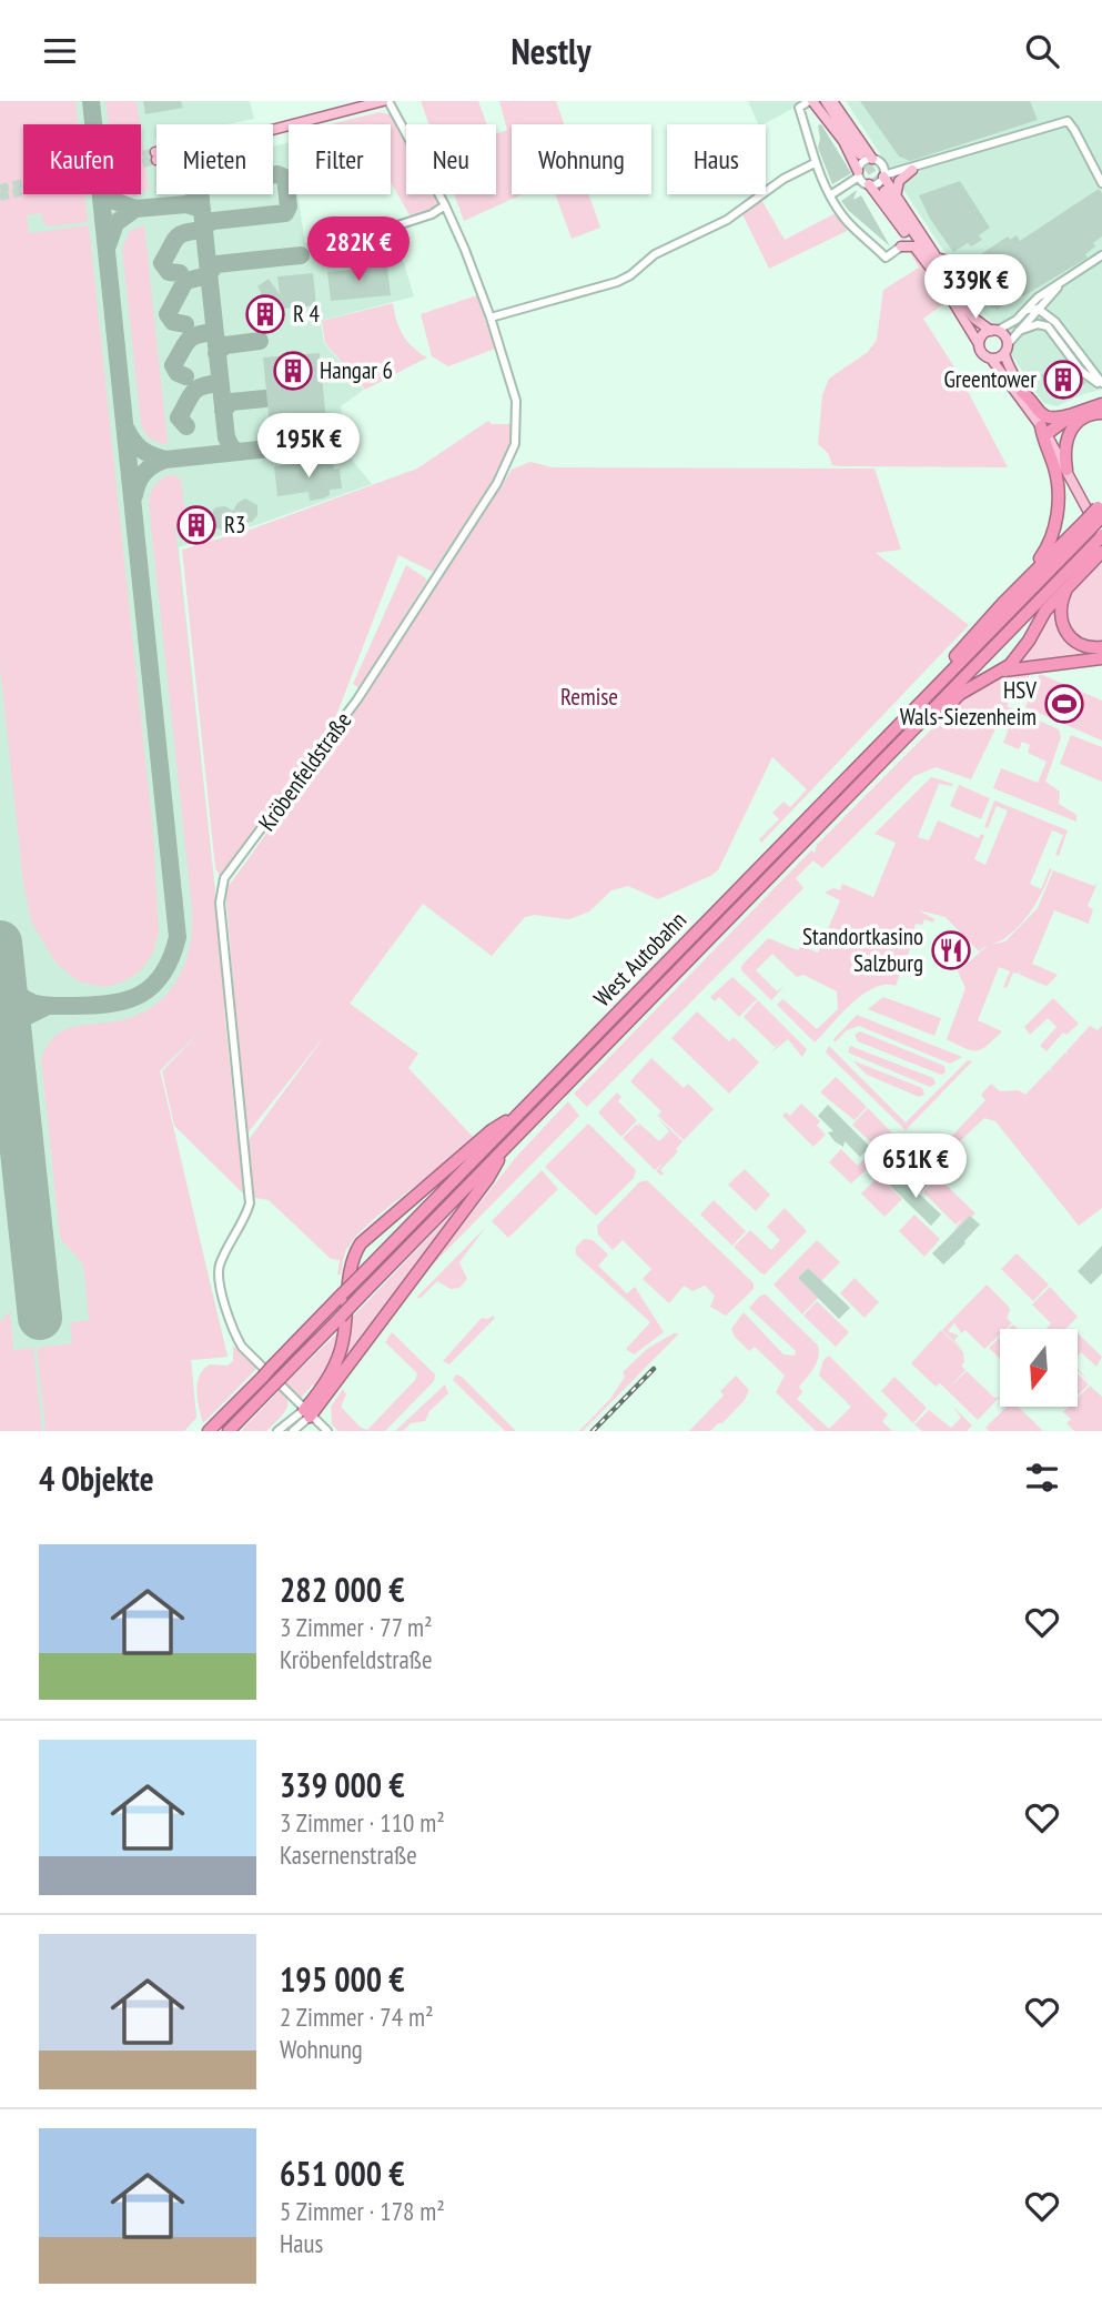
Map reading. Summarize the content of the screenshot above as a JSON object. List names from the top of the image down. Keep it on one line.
{"streets":{"highway":["West Autobahn"],"street":["Kröbenfeldstraße"]},"crossings":[["Kröbenfeldstraße","West Autobahn"]],"parks":["Remise"],"places":{"building":["R 4","Hangar 6","Greentower","R3"],"sports":["HSV Wals-Siezenheim"],"restaurant":["Standortkasino Salzburg"]},"north":"bottom","page":{"header":"Nestly","chip":["Kaufen","Mieten","Filter","Neu","Wohnung","Haus"],"price":["282K €","339K €","195K €","651K €"],"heading":"4 Objekte","list":[{"name":"282 000 €","note":"3 Zimmer · 77 m² · Kröbenfeldstraße"},{"name":"339 000 €","note":"3 Zimmer · 110 m² · Kasernenstraße"},{"name":"195 000 €","note":"2 Zimmer · 74 m² · Wohnung"},{"name":"651 000 €","note":"5 Zimmer · 178 m² · Haus"}]}}
